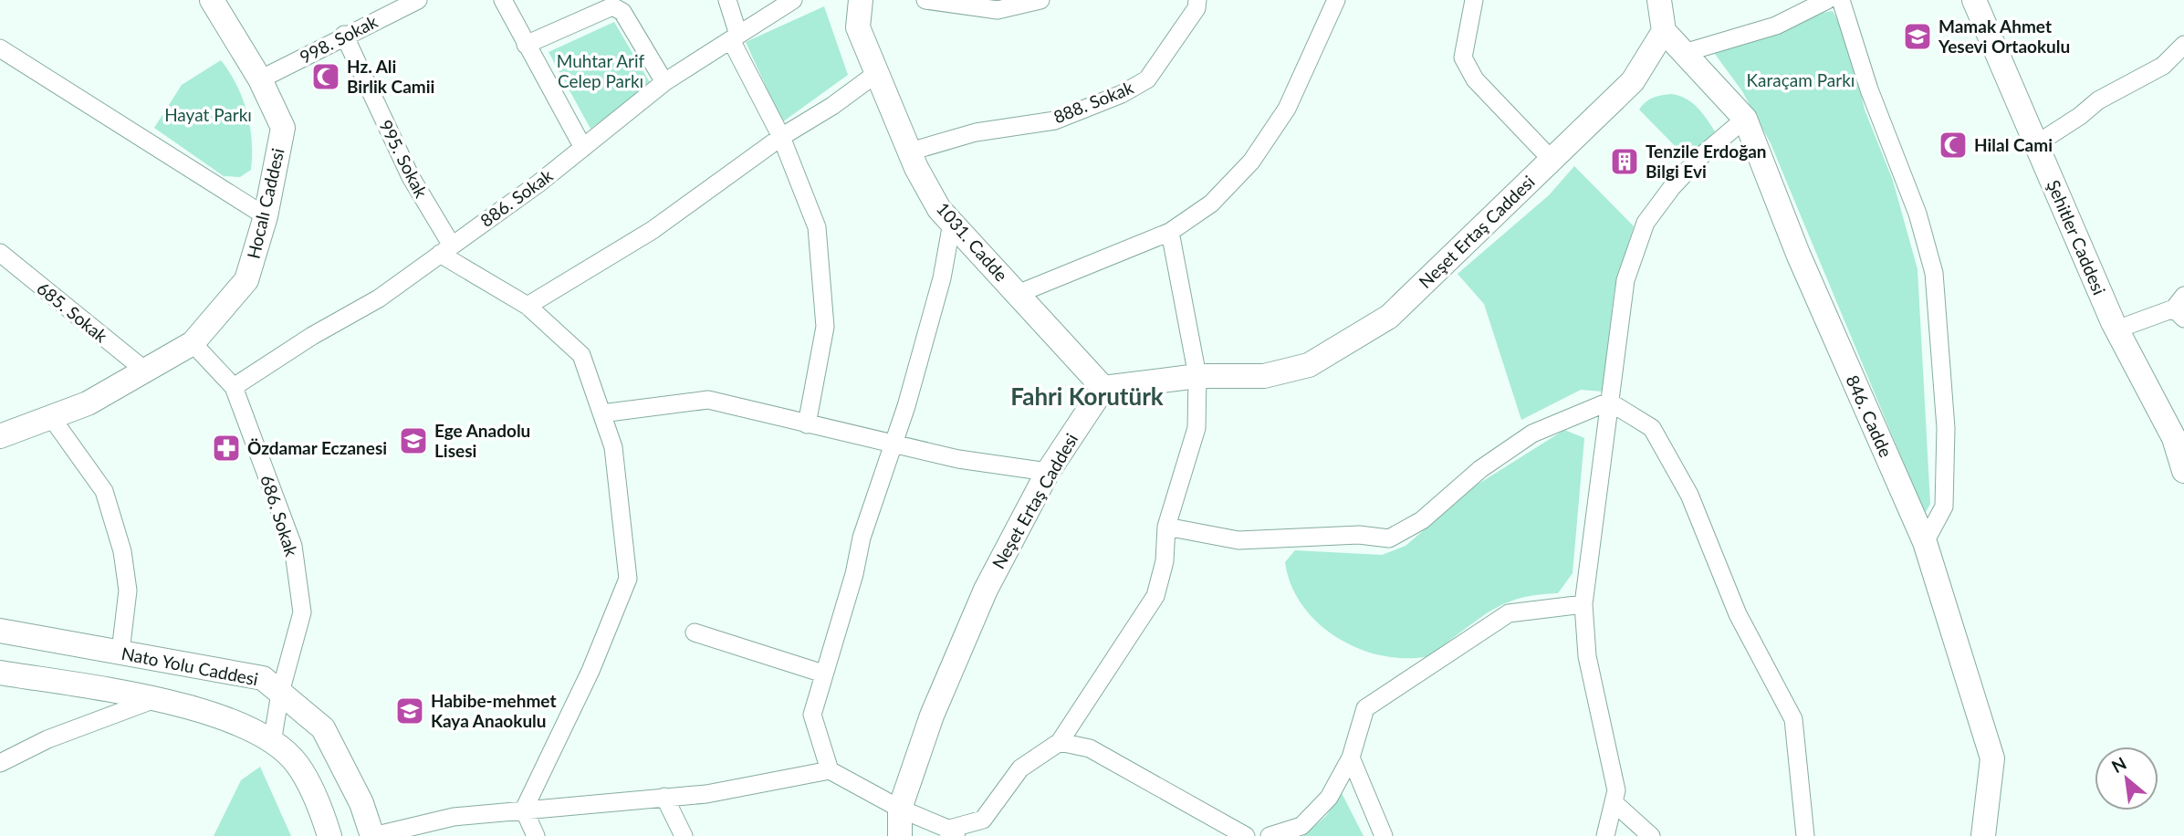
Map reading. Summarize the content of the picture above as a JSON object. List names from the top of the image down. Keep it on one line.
{"streets":{"street":["998. Sokak","888. Sokak","995. Sokak","886. Sokak","Hocalı Caddesi","Neşet Ertaş Caddesi","Şehitler Caddesi","1031. Cadde","685. Sokak","846. Cadde","686. Sokak","Nato Yolu Caddesi"]},"crossings":[["998. Sokak","995. Sokak"],["998. Sokak","Hocalı Caddesi"],["888. Sokak","1031. Cadde"],["995. Sokak","886. Sokak"],["886. Sokak","686. Sokak"],["Hocalı Caddesi","685. Sokak"],["Hocalı Caddesi","686. Sokak"],["Neşet Ertaş Caddesi","1031. Cadde"],["Neşet Ertaş Caddesi","846. Cadde"],["686. Sokak","Nato Yolu Caddesi"]],"districts":["Fahri Korutürk"],"parks":["Muhtar Arif Celep Parkı","Karaçam Parkı","Hayat Parkı"],"places":{"school or university":["Mamak Ahmet Yesevi Ortaokulu","Ege Anadolu Lisesi","Habibe-mehmet Kaya Anaokulu"],"mosque":["Hz. Ali Birlik Camii","Hilal Cami"],"building":["Tenzile Erdoğan Bilgi Evi"],"pharmacy":["Özdamar Eczanesi"]},"north":"top left"}
